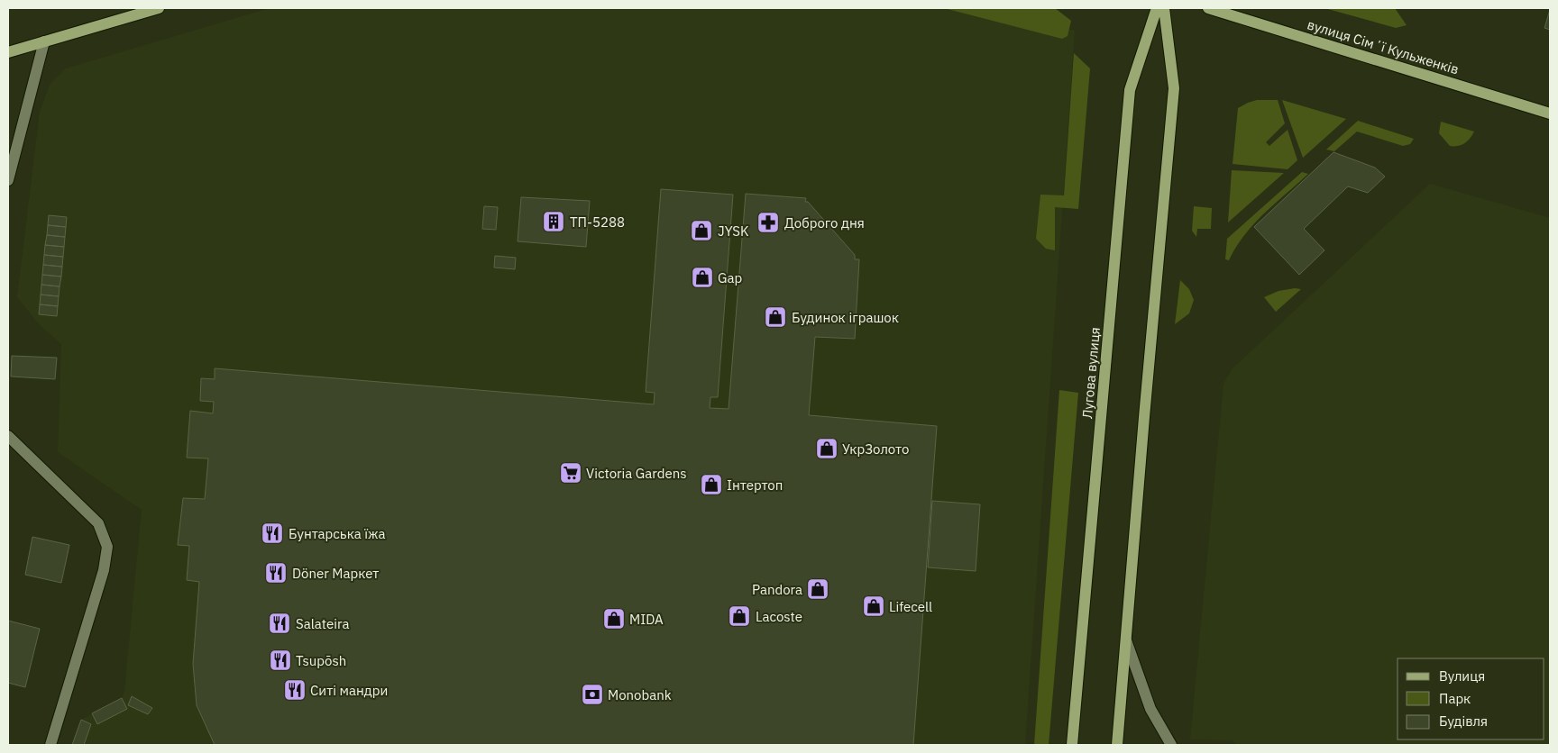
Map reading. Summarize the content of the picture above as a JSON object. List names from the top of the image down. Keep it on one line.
{"streets":{"main road":["вулиця Сімʼї Кульженків","Лугова вулиця"]},"places":{"building":["ТП-5288"],"pharmacy":["Доброго дня"],"shop":["JYSK","Gap","Будинок іграшок","УкрЗолото","Інтертоп","Pandora","Lifecell","Lacoste","MIDA"],"supermarket":["Victoria Gardens"],"restaurant":["Бунтарська їжа","Döner Маркет","Salateira","Tsupōsh","Ситі мандри"],"bank":["Monobank"]},"legend":["Вулиця","Парк","Будівля"]}
